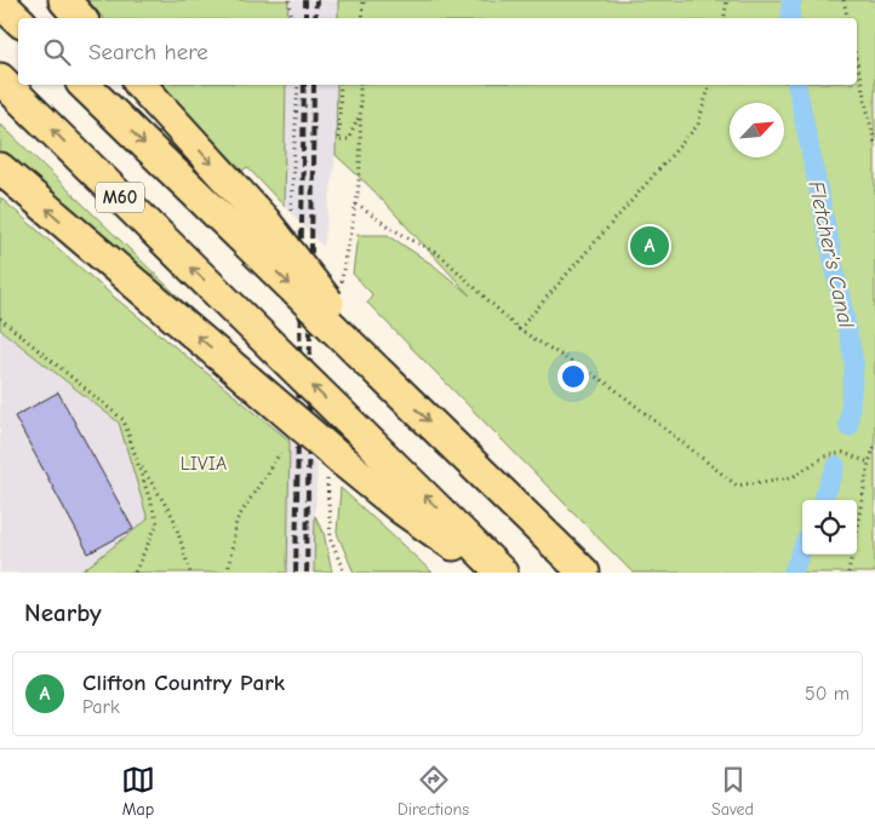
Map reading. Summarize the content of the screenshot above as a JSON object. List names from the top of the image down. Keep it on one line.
{"streets":{"highway":["M60"]},"water":["Fletcher's Canal"],"parks":["LIVIA"],"north":"top right","page":{"search":"Search here","pins":"A","heading":"Nearby","list":[{"mark":"A","name":"Clifton Country Park","note":"Park","value":"50 m"}],"nav":["Map","Directions","Saved"]}}
